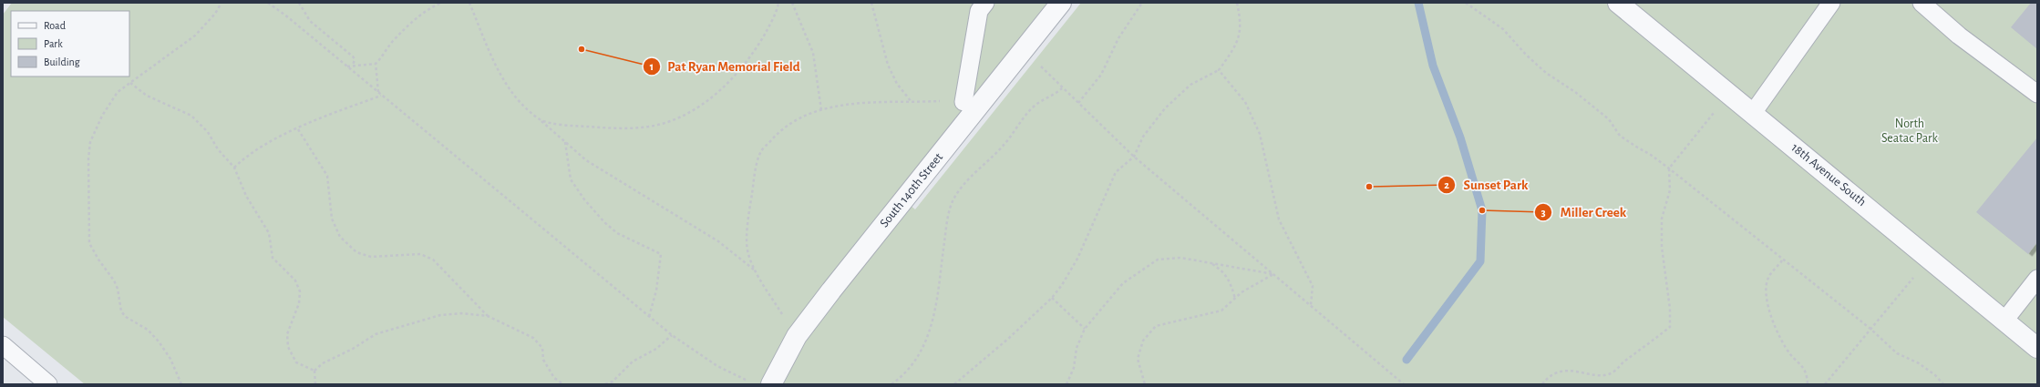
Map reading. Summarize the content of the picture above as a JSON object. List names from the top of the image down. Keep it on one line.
{"streets":{"street":["18th Avenue South","South 140th Street"]},"parks":["North Seatac Park"],"places":["Pat Ryan Memorial Field","Sunset Park","Miller Creek"],"legend":["Road","Park","Building"]}
